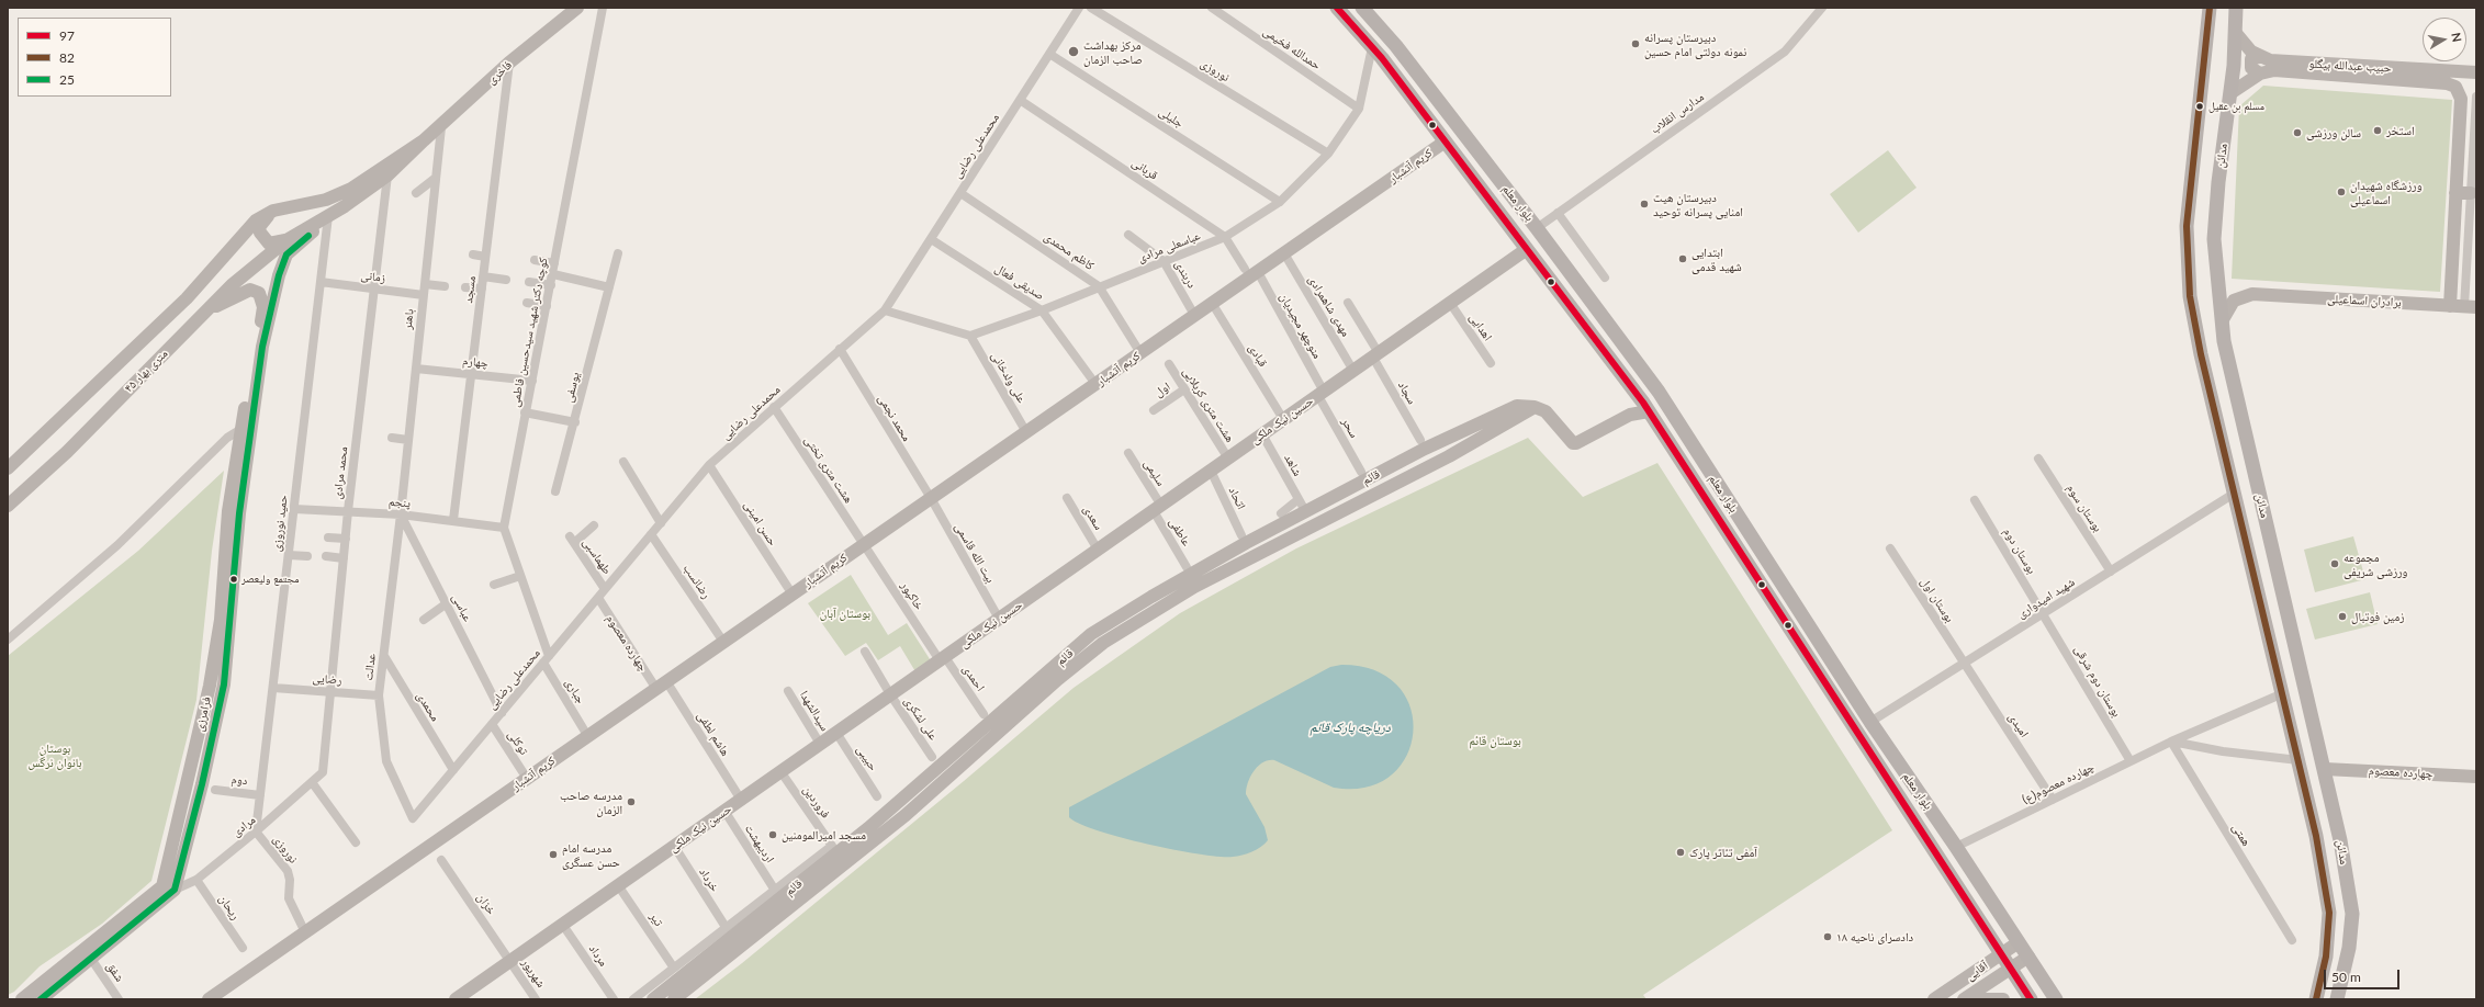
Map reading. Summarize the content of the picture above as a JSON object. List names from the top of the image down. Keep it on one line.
{"streets":{"main road":["مدائن","بلوار معلم"],"street":["حمدالله فخیمی","حبیب عبدالله بیگلو","نوروزی","فاخری","مدارس انقلاب","جلیلی","محمدعلی رضایی","کریم آتشبار","قربانی","عباسعلی مرادی","کاظم محمدی","دربندی","زمانی","صدیقی فعال","مسجد","برادران اسماعیلی","مهدی شاهمرادی","باهنر","منوچهر مجیدیان","اهدایی","کوچه دکتر شهید سیدحسین فاطمی","قبادی","چهارم","۴۵ متری بهار","علی ولدخانی","یوسفی","اول","سجاد","هشت متری کربلایی","محمد نجمی","حسین نیک ملکی","سحر","شاهد","هشت متری تختی","محمد مرادی","سلیمی","قائم","اتحاد","پنجم","بوستان سوم","سعدی","حمید نوروزی","حسن امینی","عاطفی","بوستان دوم","بیت الله قاسمی","طهماسبی","رضانسب","خاکپور","شهيد امیدواری","بوستان اول","عباسی","چهارده معصوم","عدالت","احمدی","رضایی","بوستان دوم شرقی","جباری","محمدی","سیدالشهدا","فرامرزی","علی لشکری","امیدی","هاشم لطفی","توکلی","حبیبی","دوم","چهارده معصوم(ع)","فروردین","مرادی","همتی","اردیبهشت","خرداد","خزان","ریحان","تیر","مرداد","آقایی","شفق","شهریور"]},"crossings":[["حمدالله فخیمی","عباسعلی مرادی"],["حبیب عبدالله بیگلو","مدائن"],["نوروزی","کریم آتشبار"],["نوروزی","عباسعلی مرادی"],["نوروزی","حمید نوروزی"],["نوروزی","مرادی"],["فاخری","مسجد"],["فاخری","باهنر"],["فاخری","۴۵ متری بهار"],["فاخری","محمد مرادی"],["فاخری","حمید نوروزی"],["فاخری","فرامرزی"],["مدارس انقلاب","بلوار معلم"],["جلیلی","محمدعلی رضایی"],["جلیلی","عباسعلی مرادی"],["محمدعلی رضایی","قربانی"],["محمدعلی رضایی","کاظم محمدی"],["محمدعلی رضایی","صدیقی فعال"],["محمدعلی رضایی","کوچه دکتر شهید سیدحسین فاطمی"],["محمدعلی رضایی","محمد نجمی"],["محمدعلی رضایی","هشت متری تختی"],["محمدعلی رضایی","حسن امینی"],["محمدعلی رضایی","طهماسبی"],["محمدعلی رضایی","رضانسب"],["محمدعلی رضایی","عباسی"],["محمدعلی رضایی","چهارده معصوم"],["محمدعلی رضایی","عدالت"],["محمدعلی رضایی","جباری"],["محمدعلی رضایی","محمدی"],["محمدعلی رضایی","توکلی"],["مدائن","برادران اسماعیلی"],["مدائن","شهيد امیدواری"],["مدائن","چهارده معصوم"],["مدائن","چهارده معصوم(ع)"],["کریم آتشبار","قربانی"],["کریم آتشبار","بلوار معلم"],["کریم آتشبار","کاظم محمدی"],["کریم آتشبار","دربندی"],["کریم آتشبار","صدیقی فعال"],["کریم آتشبار","مهدی شاهمرادی"],["کریم آتشبار","منوچهر مجیدیان"],["کریم آتشبار","قبادی"],["کریم آتشبار","علی ولدخانی"],["کریم آتشبار","محمد نجمی"],["کریم آتشبار","هشت متری تختی"],["کریم آتشبار","حسن امینی"],["کریم آتشبار","بیت الله قاسمی"],["کریم آتشبار","رضانسب"],["کریم آتشبار","خاکپور"],["کریم آتشبار","چهارده معصوم"],["کریم آتشبار","هاشم لطفی"],["قربانی","عباسعلی مرادی"],["قربانی","منوچهر مجیدیان"],["بلوار معلم","عباسعلی مرادی"],["بلوار معلم","حسین نیک ملکی"],["بلوار معلم","شهيد امیدواری"],["بلوار معلم","چهارده معصوم(ع)"],["بلوار معلم","آقایی"],["عباسعلی مرادی","کاظم محمدی"],["عباسعلی مرادی","دربندی"],["عباسعلی مرادی","صدیقی فعال"],["عباسعلی مرادی","علی ولدخانی"],["زمانی","باهنر"],["زمانی","محمد مرادی"],["زمانی","حمید نوروزی"],["مسجد","چهارم"],["مسجد","پنجم"],["مهدی شاهمرادی","حسین نیک ملکی"],["باهنر","چهارم"],["باهنر","پنجم"],["باهنر","عباسی"],["باهنر","عدالت"],["منوچهر مجیدیان","حسین نیک ملکی"],["منوچهر مجیدیان","سحر"],["اهدایی","حسین نیک ملکی"],["کوچه دکتر شهید سیدحسین فاطمی","چهارم"],["کوچه دکتر شهید سیدحسین فاطمی","پنجم"],["کوچه دکتر شهید سیدحسین فاطمی","جباری"],["قبادی","حسین نیک ملکی"],["۴۵ متری بهار","فرامرزی"],["اول","هشت متری کربلایی"],["سجاد","حسین نیک ملکی"],["هشت متری کربلایی","حسین نیک ملکی"],["محمد نجمی","بیت الله قاسمی"],["حسین نیک ملکی","سحر"],["حسین نیک ملکی","شاهد"],["حسین نیک ملکی","سلیمی"],["حسین نیک ملکی","اتحاد"],["حسین نیک ملکی","سعدی"],["حسین نیک ملکی","عاطفی"],["حسین نیک ملکی","بیت الله قاسمی"],["حسین نیک ملکی","خاکپور"],["حسین نیک ملکی","احمدی"],["حسین نیک ملکی","سیدالشهدا"],["حسین نیک ملکی","علی لشکری"],["حسین نیک ملکی","هاشم لطفی"],["حسین نیک ملکی","حبیبی"],["حسین نیک ملکی","فروردین"],["حسین نیک ملکی","اردیبهشت"],["حسین نیک ملکی","خرداد"],["حسین نیک ملکی","خزان"],["حسین نیک ملکی","تیر"],["حسین نیک ملکی","مرداد"],["حسین نیک ملکی","شهریور"],["هشت متری تختی","خاکپور"],["محمد مرادی","پنجم"],["محمد مرادی","رضایی"],["محمد مرادی","مرادی"],["سلیمی","عاطفی"],["پنجم","حمید نوروزی"],["پنجم","عباسی"],["پنجم","عدالت"],["بوستان سوم","شهيد امیدواری"],["حمید نوروزی","رضایی"],["حمید نوروزی","فرامرزی"],["حمید نوروزی","دوم"],["حمید نوروزی","مرادی"],["بوستان دوم","شهيد امیدواری"],["بوستان دوم","بوستان دوم شرقی"],["خاکپور","احمدی"],["شهيد امیدواری","بوستان اول"],["شهيد امیدواری","بوستان دوم شرقی"],["شهيد امیدواری","امیدی"],["بوستان اول","امیدی"],["عباسی","عدالت"],["چهارده معصوم","هاشم لطفی"],["عدالت","رضایی"],["عدالت","محمدی"],["بوستان دوم شرقی","چهارده معصوم(ع)"],["فرامرزی","مرادی"],["امیدی","چهارده معصوم(ع)"],["چهارده معصوم(ع)","همتی"],["فروردین","اردیبهشت"],["مرادی","ریحان"],["خزان","شهریور"]],"water":["دریاچه پارک قائم"],"parks":["بوستان آبان","بوستان قائم","بوستان بانوان نرگس"],"places":["دبیرستان پسرانه نمونه دولتی امام حسین","مرکز بهداشت صاحب الزمان","مسلم بن عقیل","استخر","سالن ورزشی","ورزشگاه شهیدان اسماعیلی","دبیرستان هیت امنایی پسرانه توحید","ابتدایی شهید قدمی","مجموعه ورزشی شریفی","مجتمع ولیعصر","زمین فوتبال","مدرسه صاحب الزمان","مسجد امیرالمومنین","آمفی تئاتر پارک","مدرسه امام حسن عسگری","دادسرای ناحیه ۱۸"],"lines":["transit line 97","transit line 82","transit line 25"],"legend":["97","82","25"],"scale_bar":"50 m","north":"right"}
